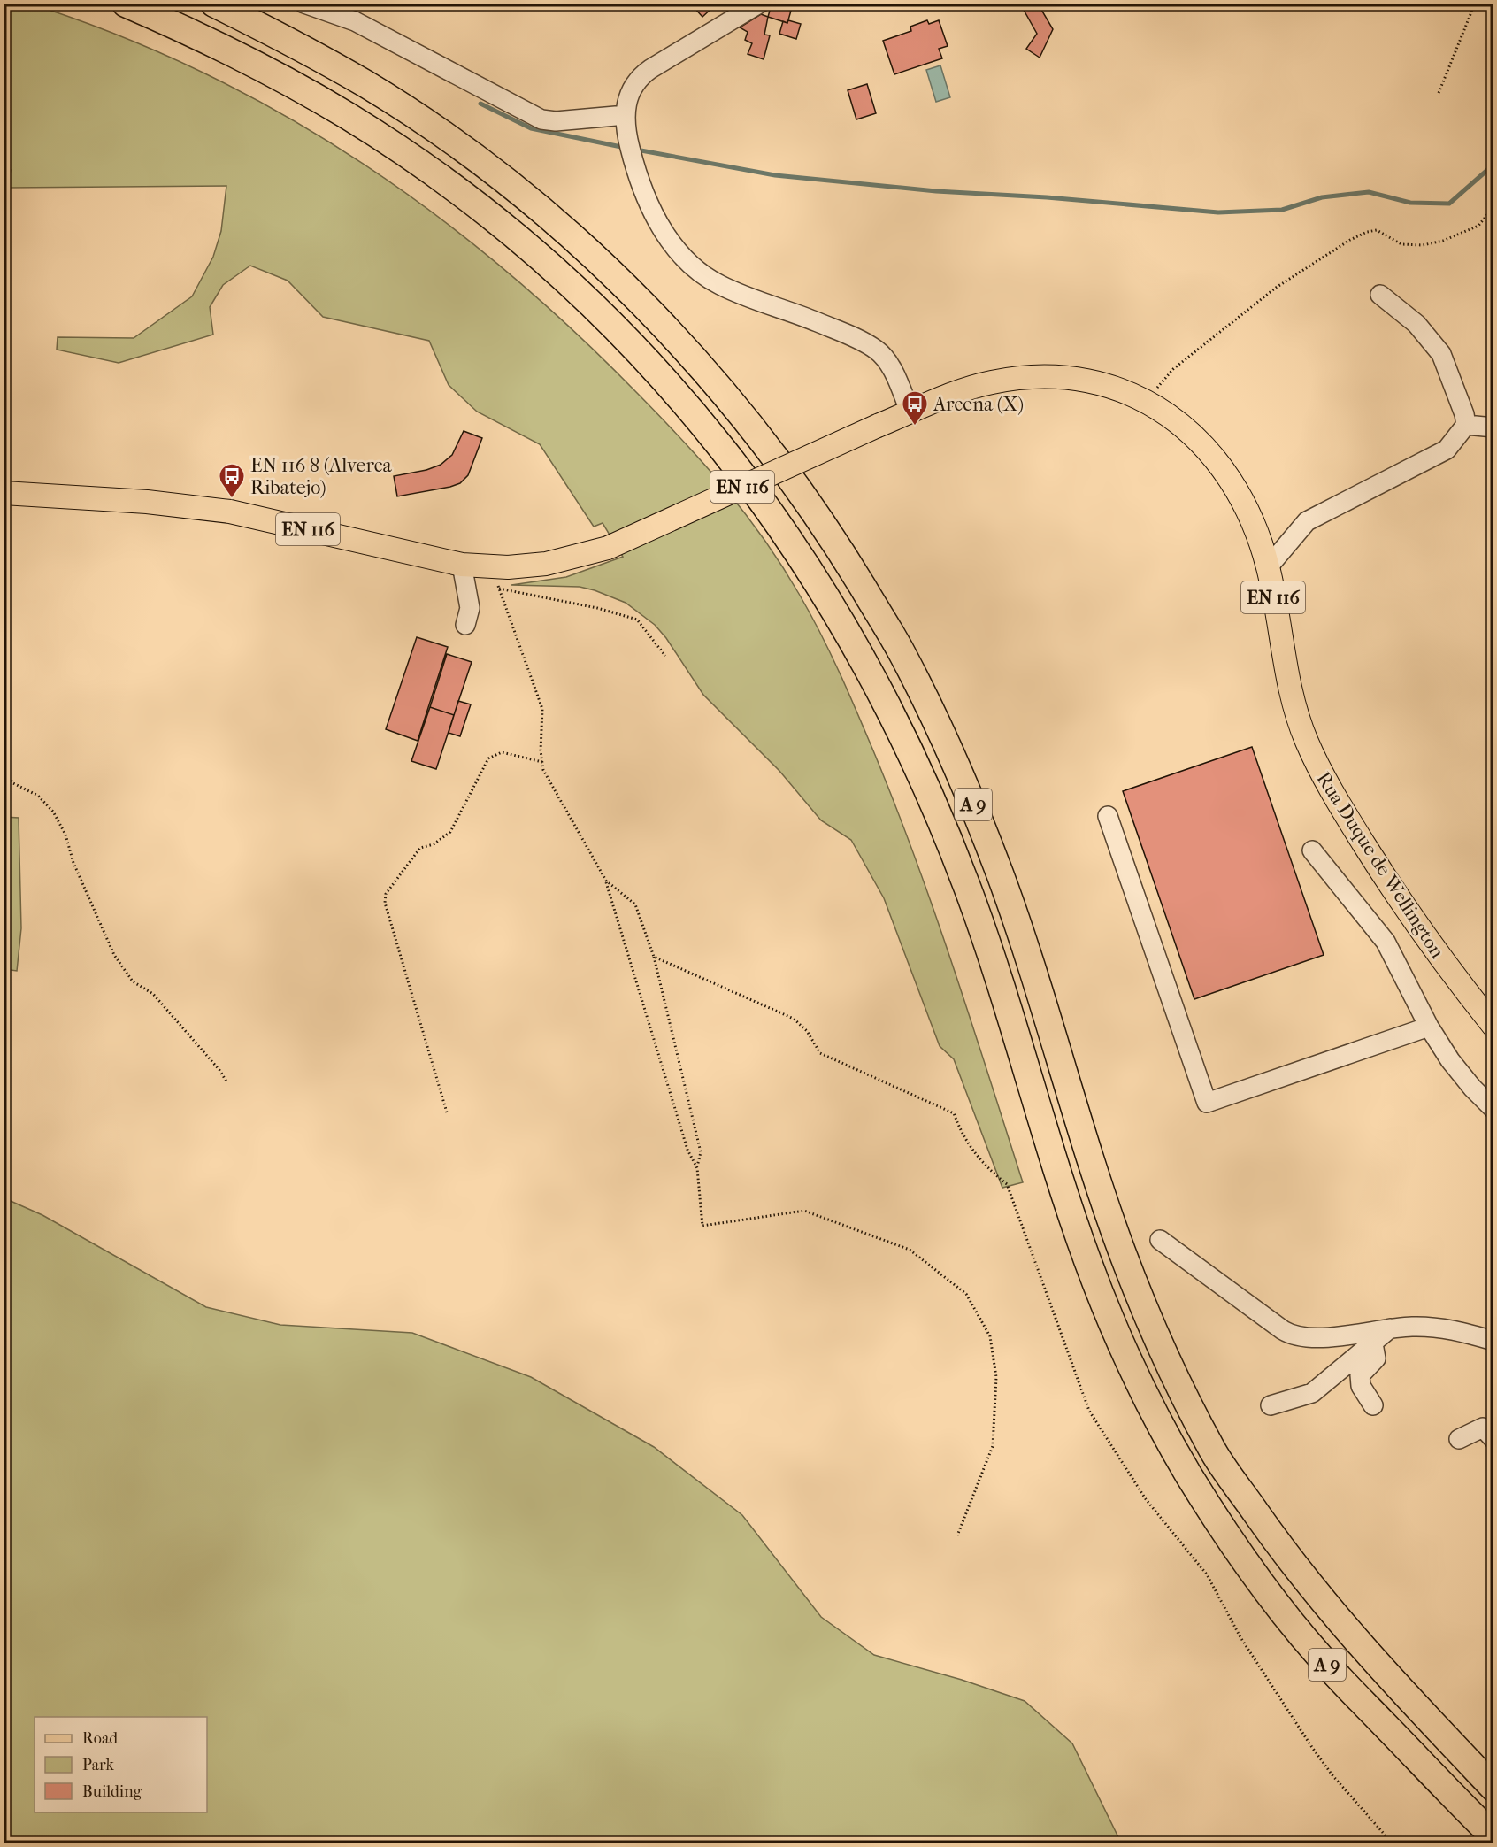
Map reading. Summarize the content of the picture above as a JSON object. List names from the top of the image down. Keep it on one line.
{"streets":{"highway":["A 9"],"main road":["EN 116","Rua Duque de Wellington"]},"places":{"bus stop":["Arcena (X)","EN 116 8 (Alverca Ribatejo)"]},"legend":["Road","Park","Building"]}
